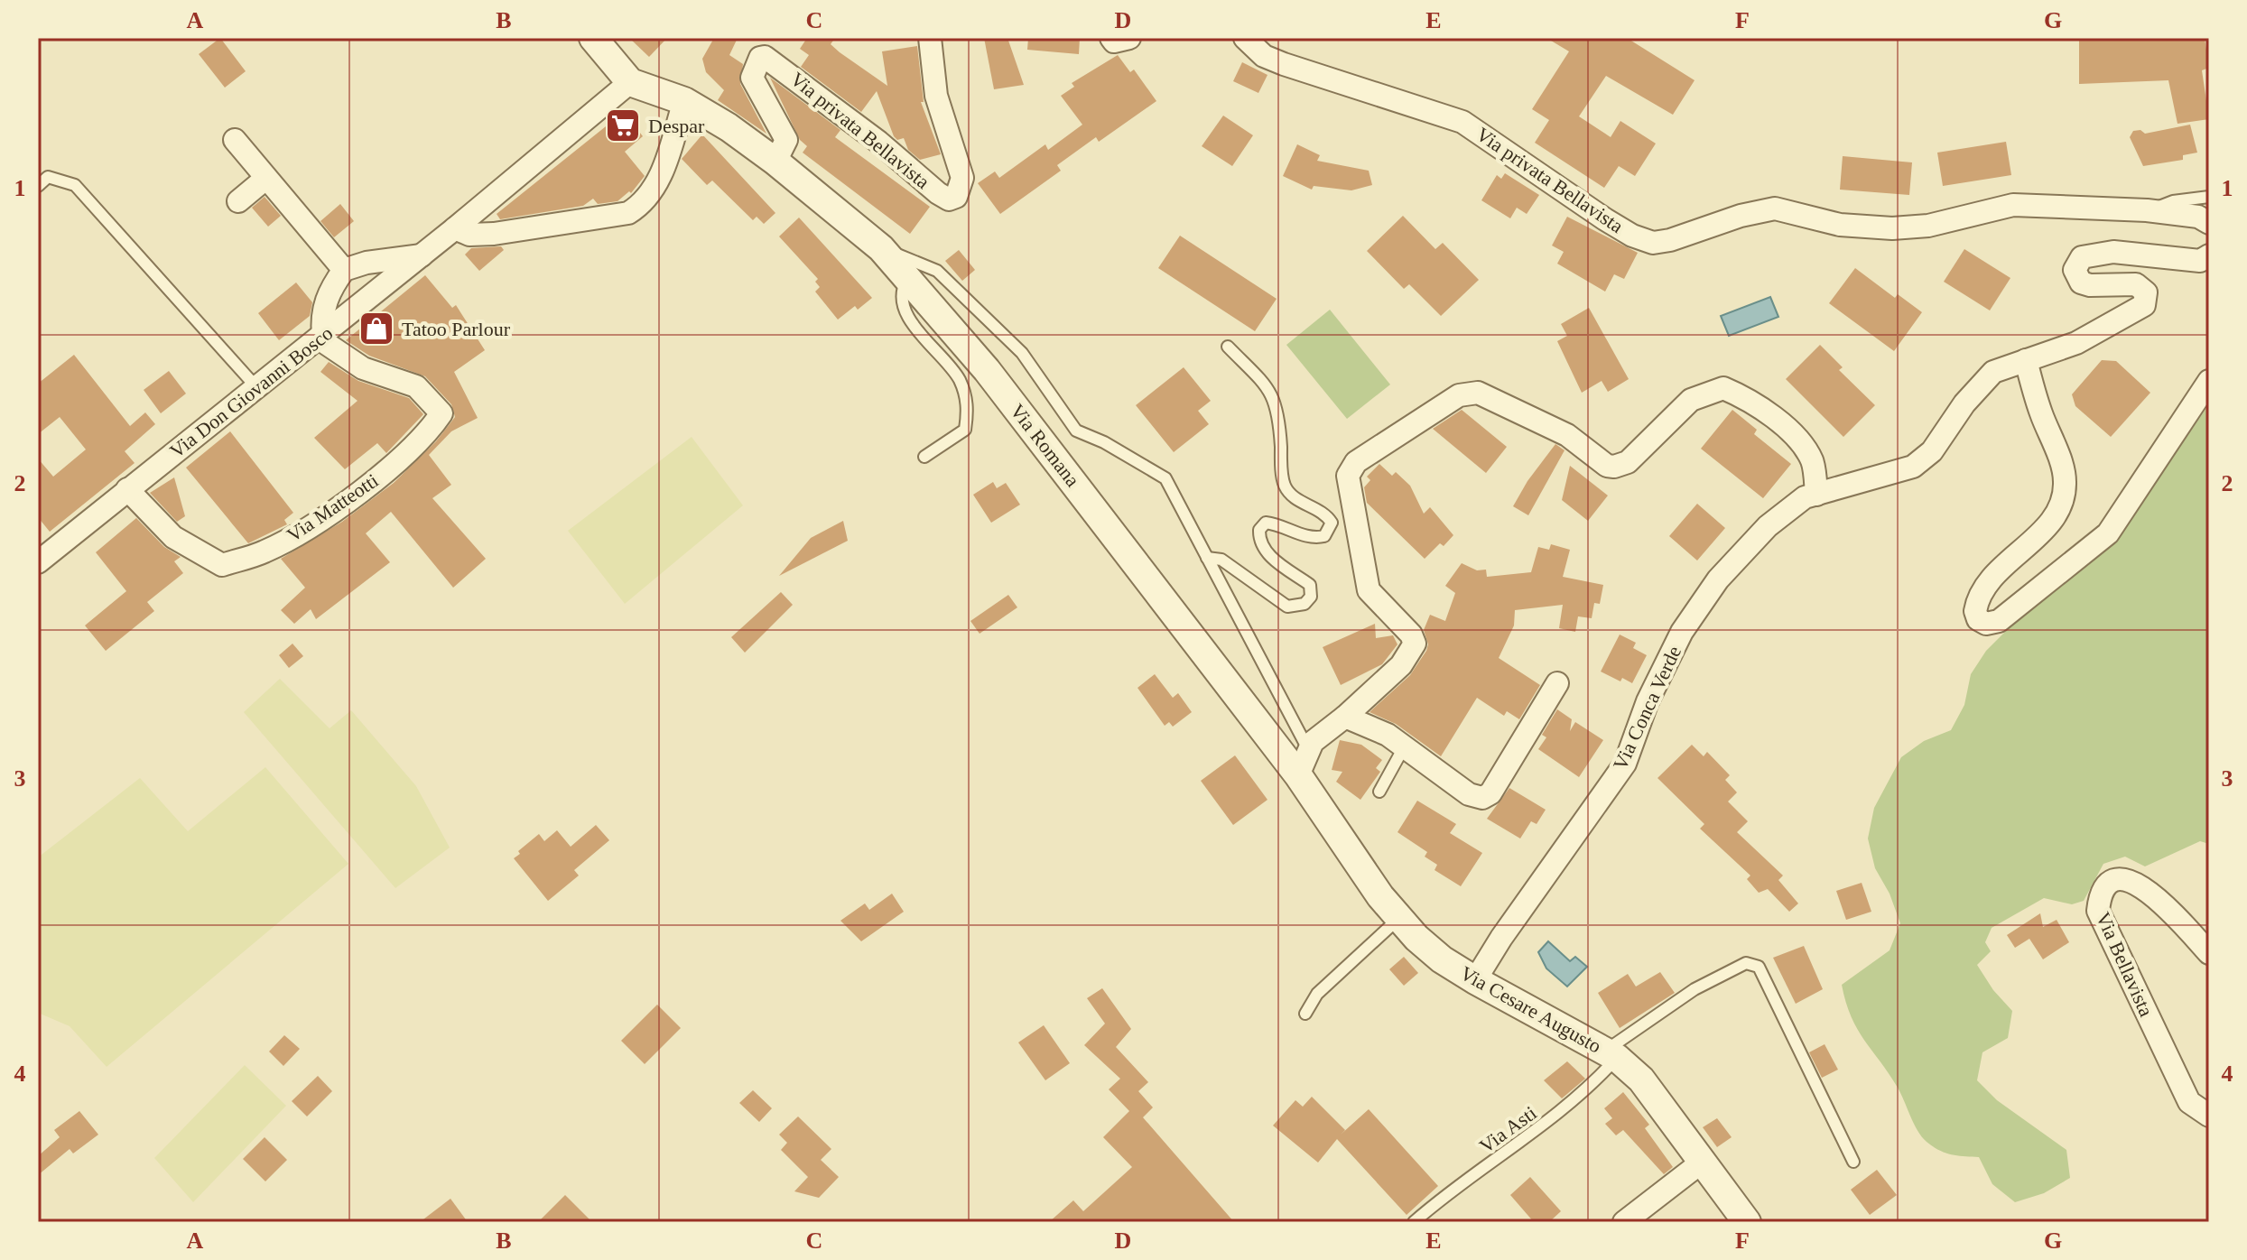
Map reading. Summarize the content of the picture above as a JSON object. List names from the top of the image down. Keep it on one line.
{"streets":{"street":["Via privata Bellavista","Via Don Giovanni Bosco","Via Romana","Via Matteotti","Via Conca Verde","Via Bellavista","Via Cesare Augusto"],"lane":["Via Asti"]},"crossings":[["Via privata Bellavista","Via Romana"],["Via Don Giovanni Bosco","Via Romana"],["Via Don Giovanni Bosco","Via Matteotti"],["Via Romana","Via Cesare Augusto"],["Via Conca Verde","Via Cesare Augusto"],["Via Cesare Augusto","Via Asti"]],"places":{"supermarket":["Despar"],"shop":["Tatoo Parlour"]},"grid":{"columns":["A","B","C","D","E","F","G"],"rows":["1","2","3","4"]}}
